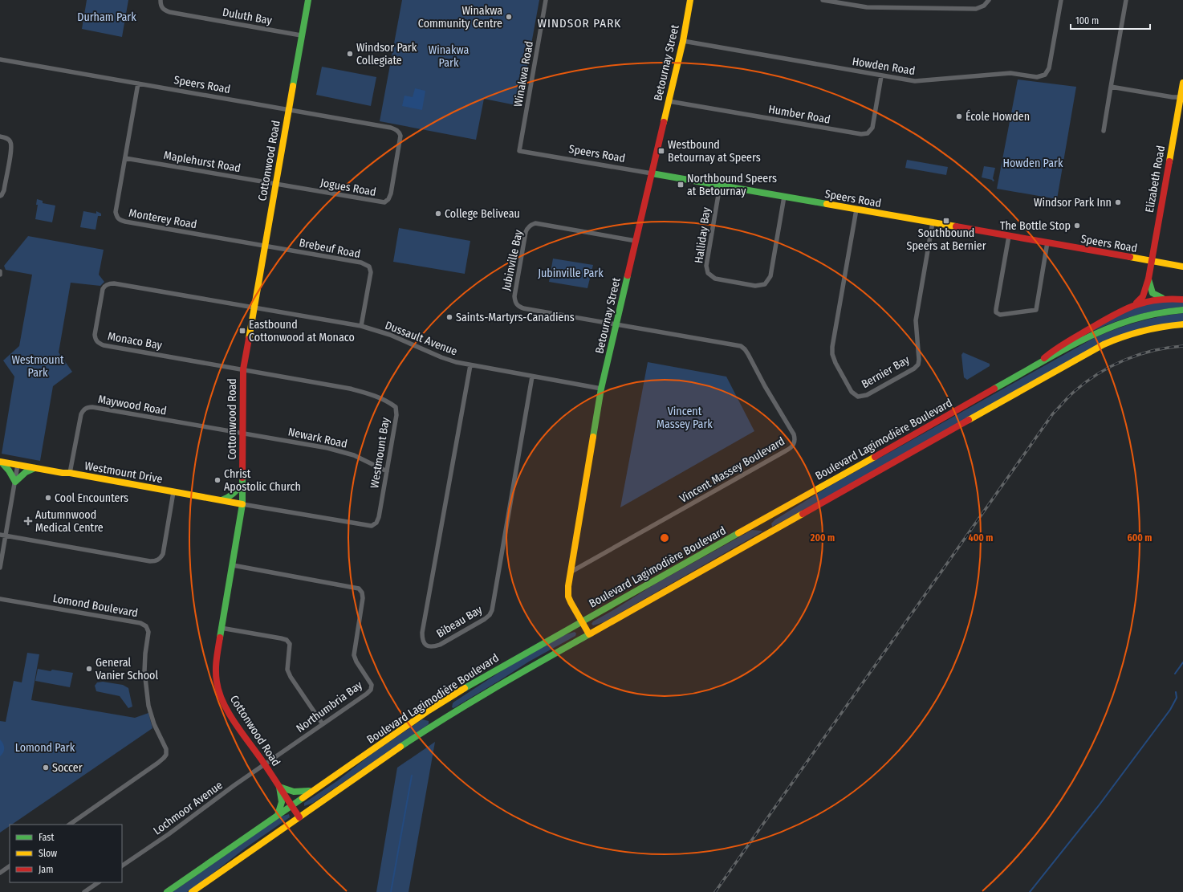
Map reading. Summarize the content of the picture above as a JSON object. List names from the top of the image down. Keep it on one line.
{"streets":{"main road":["Betournay Street","Speers Road","Cottonwood Road","Elizabeth Road","Boulevard Lagimodière Boulevard","Westmount Drive"],"street":["Duluth Bay","Howden Road","Winakwa Road","Humber Road","Maplehurst Road","Jogues Road","Monterey Road","Halliday Bay","Brebeuf Road","Jubinville Bay","Dussault Avenue","Monaco Bay","Bernier Bay","Maywood Road","Newark Road","Westmount Bay","Vincent Massey Boulevard","Lomond Boulevard","Bibeau Bay","Northumbria Bay","Lochmoor Avenue"]},"crossings":[["Duluth Bay","Cottonwood Road"],["Betournay Street","Howden Road"],["Betournay Street","Speers Road"],["Betournay Street","Humber Road"],["Betournay Street","Jubinville Bay"],["Betournay Street","Dussault Avenue"],["Betournay Street","Boulevard Lagimodière Boulevard"],["Betournay Street","Vincent Massey Boulevard"],["Howden Road","Humber Road"],["Winakwa Road","Speers Road"],["Speers Road","Cottonwood Road"],["Speers Road","Elizabeth Road"],["Speers Road","Jogues Road"],["Speers Road","Monterey Road"],["Speers Road","Halliday Bay"],["Speers Road","Bernier Bay"],["Cottonwood Road","Maplehurst Road"],["Cottonwood Road","Jogues Road"],["Cottonwood Road","Monterey Road"],["Cottonwood Road","Brebeuf Road"],["Cottonwood Road","Dussault Avenue"],["Cottonwood Road","Monaco Bay"],["Cottonwood Road","Maywood Road"],["Cottonwood Road","Newark Road"],["Cottonwood Road","Boulevard Lagimodière Boulevard"],["Cottonwood Road","Westmount Bay"],["Cottonwood Road","Westmount Drive"],["Cottonwood Road","Northumbria Bay"],["Cottonwood Road","Lochmoor Avenue"],["Maplehurst Road","Jogues Road"],["Maplehurst Road","Monterey Road"],["Monterey Road","Brebeuf Road"],["Brebeuf Road","Dussault Avenue"],["Jubinville Bay","Vincent Massey Boulevard"],["Dussault Avenue","Monaco Bay"],["Dussault Avenue","Bibeau Bay"],["Monaco Bay","Westmount Bay"],["Maywood Road","Newark Road"],["Maywood Road","Westmount Drive"],["Newark Road","Westmount Bay"],["Westmount Bay","Westmount Drive"],["Northumbria Bay","Lochmoor Avenue"]],"districts":["WINDSOR PARK"],"parks":["Durham Park","Winakwa Park","Howden Park","Jubinville Park","Westmount Park","Vincent Massey Park","Lomond Park"],"places":{"other":["Winakwa Community Centre","Windsor Park Collegiate","École Howden","Windsor Park Inn","College Beliveau","The Bottle Stop","Saints-Martyrs-Canadiens","Christ Apostolic Church","Cool Encounters","General Vanier School","Soccer"],"transit":["Westbound Betournay at Speers","Northbound Speers at Betournay","Southbound Speers at Bernier","Eastbound Cottonwood at Monaco"],"health":["Autumnwood Medical Centre"]},"legend":["Fast","Slow","Jam"],"scale_bar":"100 m","rings":["200 m","400 m","600 m"]}
